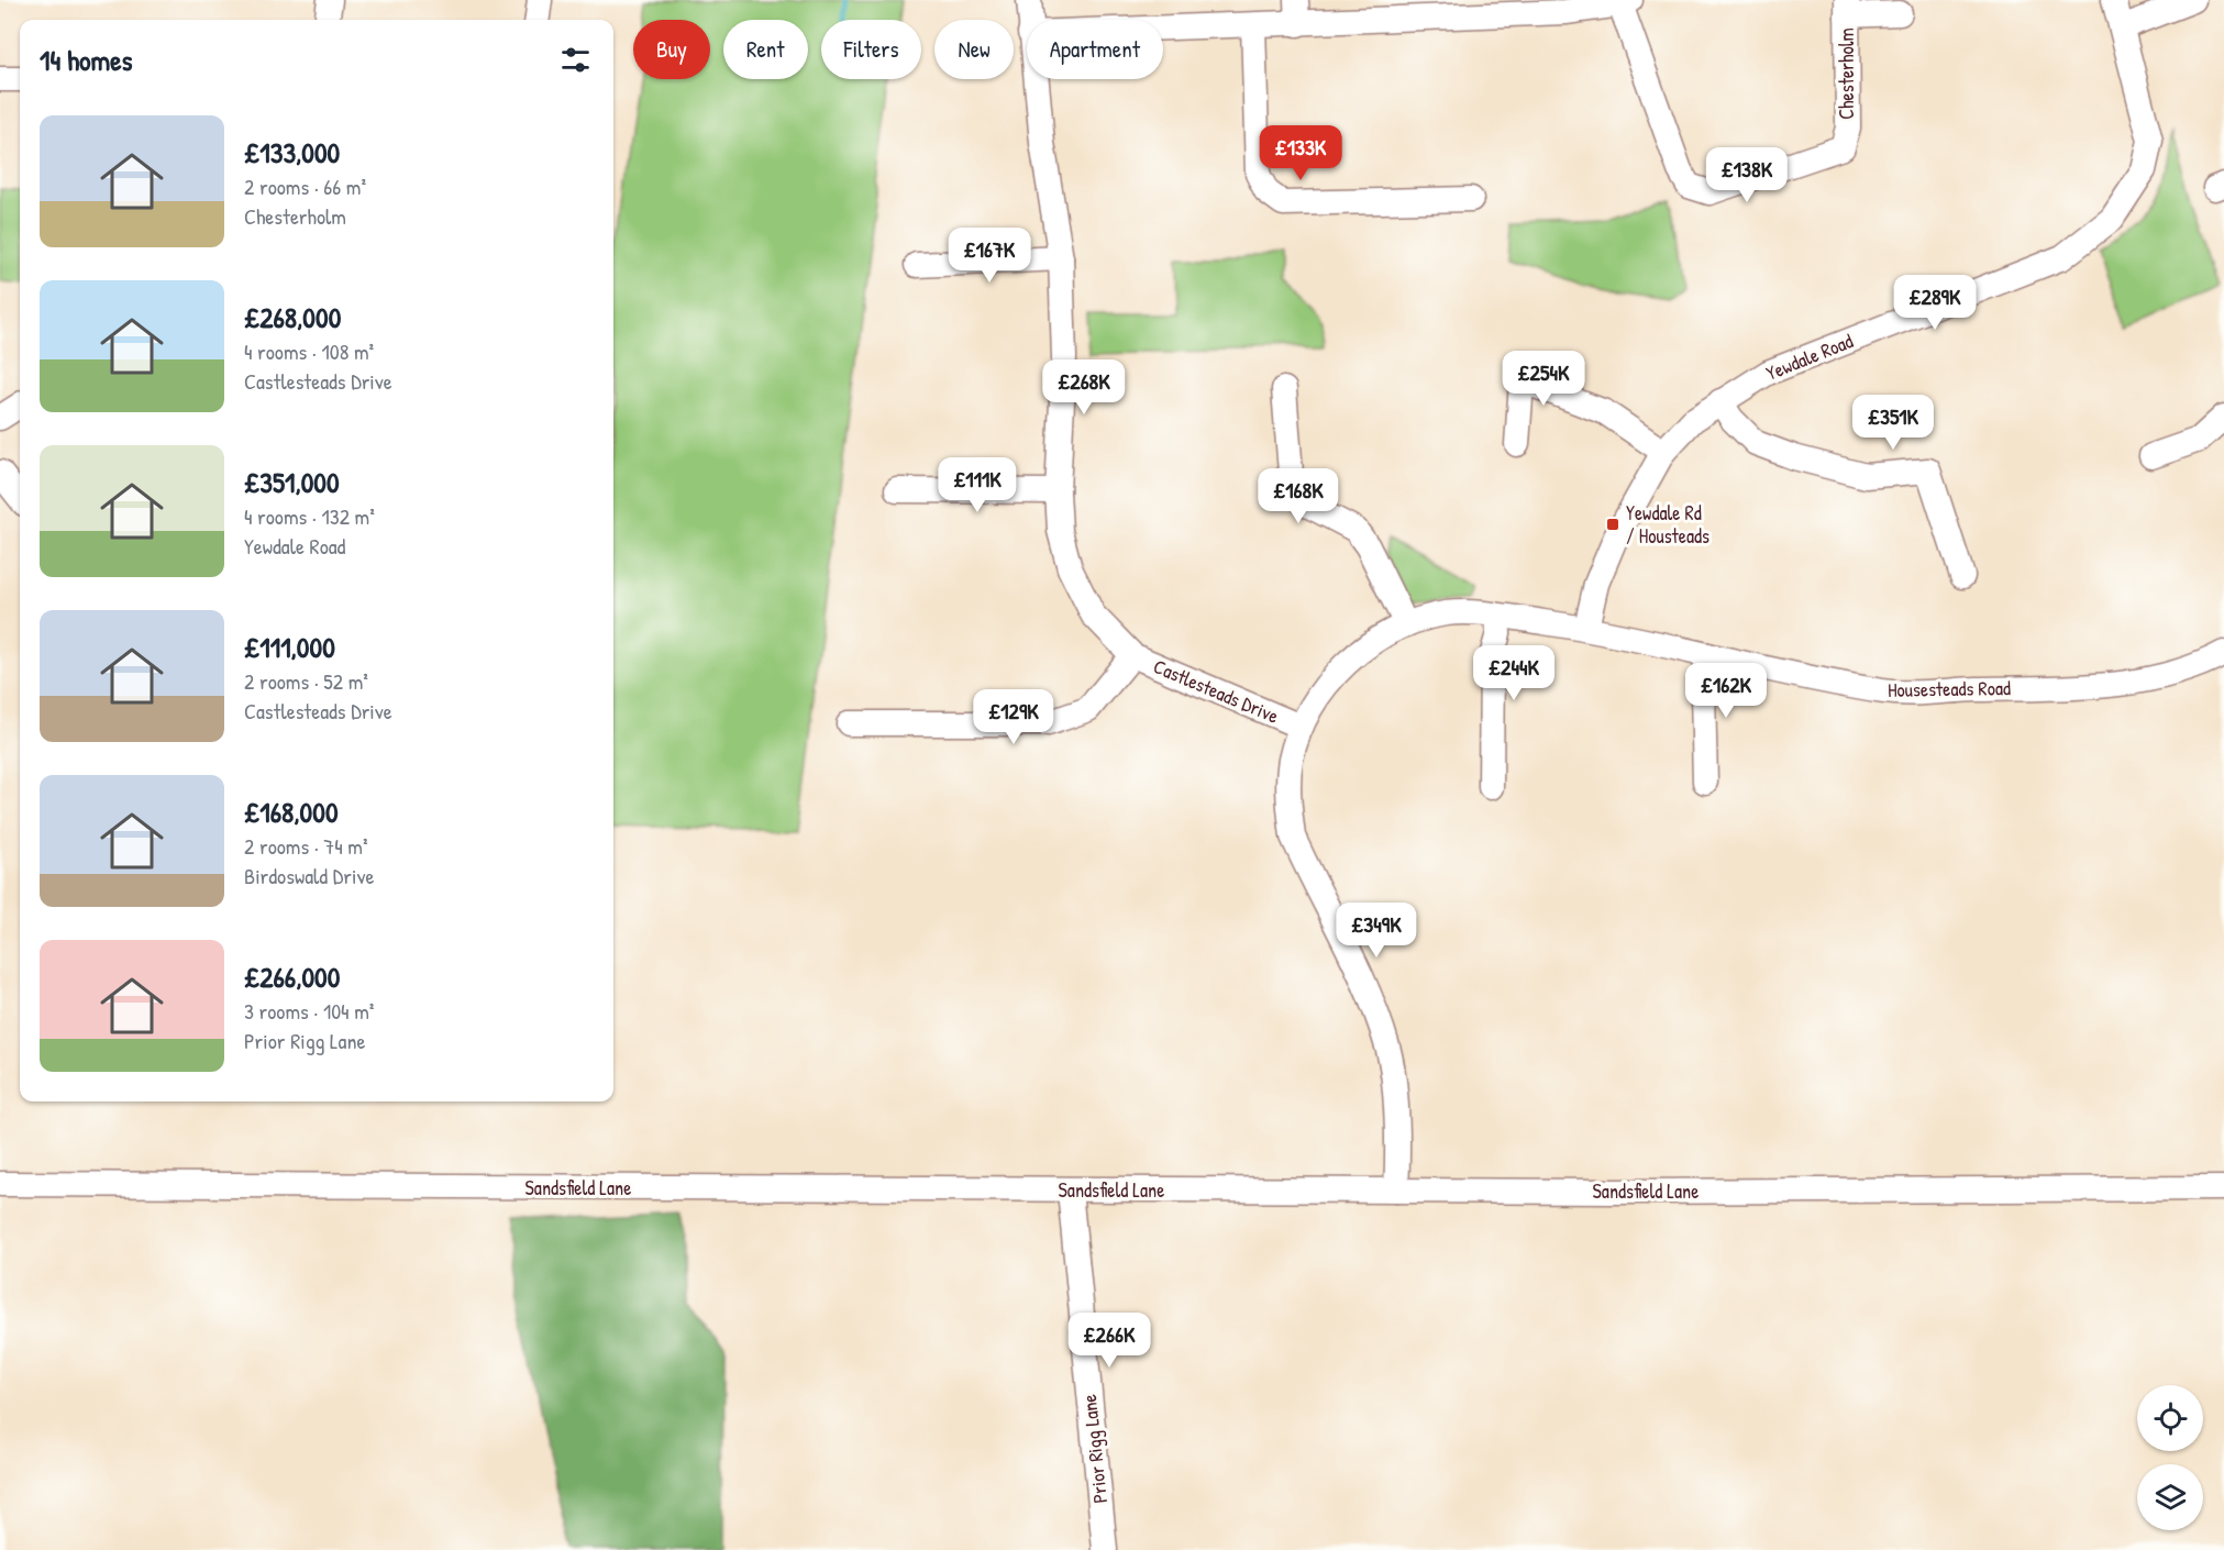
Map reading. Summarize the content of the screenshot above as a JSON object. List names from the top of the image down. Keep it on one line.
{"streets":{"street":["Chesterholm","Yewdale Road","Housesteads Road","Castlesteads Drive","Sandsfield Lane","Prior Rigg Lane"]},"crossings":[["Yewdale Road","Housesteads Road"],["Housesteads Road","Castlesteads Drive"],["Housesteads Road","Sandsfield Lane"],["Sandsfield Lane","Prior Rigg Lane"]],"places":{"transit":["Yewdale Rd / Housteads"]},"page":{"chip":["Buy","Rent","Filters","New","Apartment"],"heading":"14 homes","list":[{"name":"£133,000","note":"2 rooms · 66 m² · Chesterholm"},{"name":"£268,000","note":"4 rooms · 108 m² · Castlesteads Drive"},{"name":"£351,000","note":"4 rooms · 132 m² · Yewdale Road"},{"name":"£111,000","note":"2 rooms · 52 m² · Castlesteads Drive"},{"name":"£168,000","note":"2 rooms · 74 m² · Birdoswald Drive"},{"name":"£266,000","note":"3 rooms · 104 m² · Prior Rigg Lane"}],"price":["£133K","£138K","£167K","£289K","£254K","£268K","£351K","£111K","£168K","£244K","£162K","£129K","£349K","£266K"]}}
